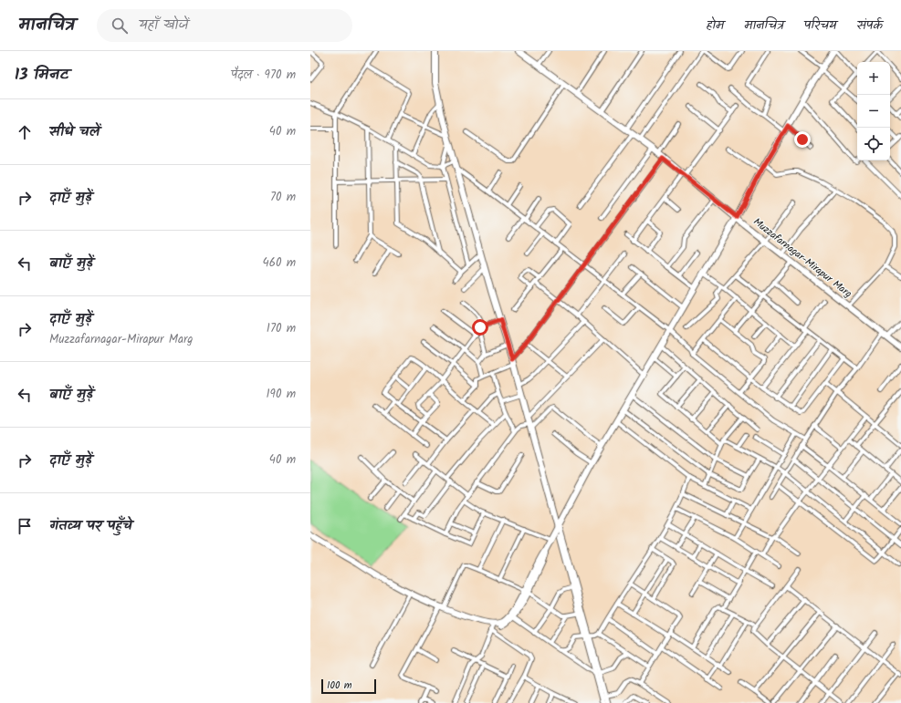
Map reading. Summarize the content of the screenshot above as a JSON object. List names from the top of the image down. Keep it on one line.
{"streets":{"main road":["Muzzafarnagar-Mirapur Marg"]},"scale_bar":"100 m","page":{"header":"मानचित्र","search":"यहाँ खोजें","nav":["होम","मानचित्र","परिचय","संपर्क"],"heading":["13 मिनट","पैदल · 970 m"],"map_buttons":["+","−"],"list":[["सीधे चलें","40 m"],["दाएँ मुड़ें","70 m"],["बाएँ मुड़ें","460 m"],["दाएँ मुड़ें","Muzzafarnagar-Mirapur Marg","170 m"],["बाएँ मुड़ें","190 m"],["दाएँ मुड़ें","40 m"],"गंतव्य पर पहुँचे"],"scale":"100 m"}}
